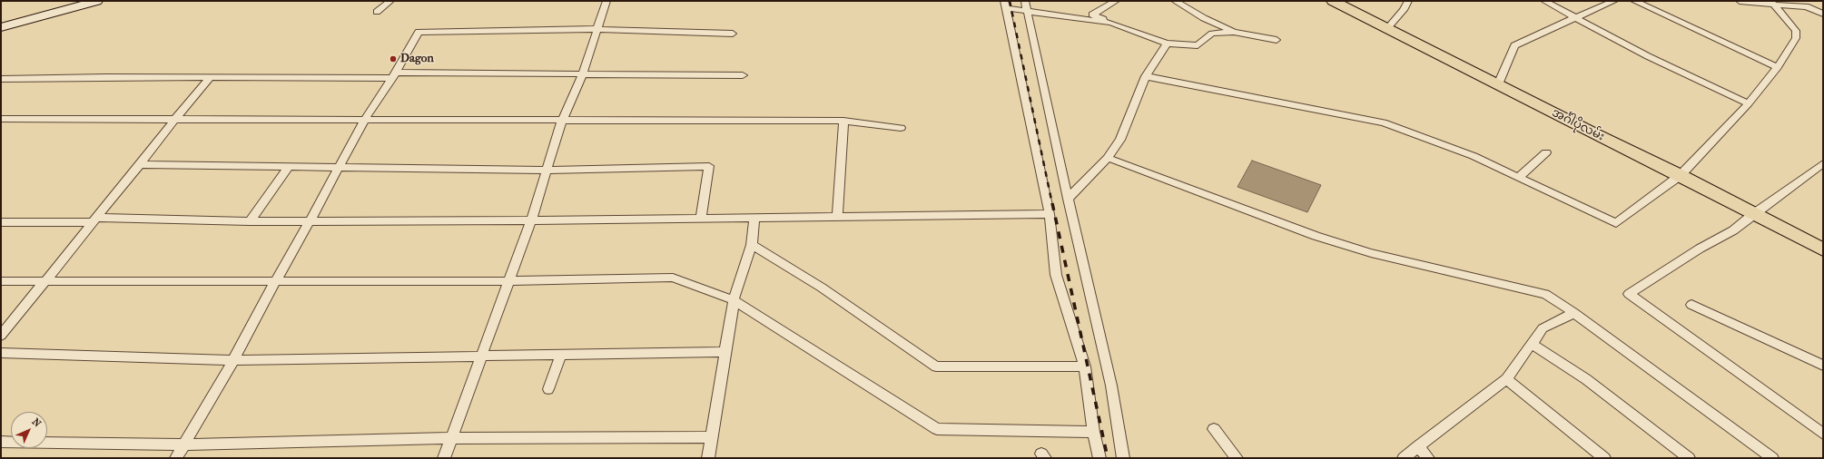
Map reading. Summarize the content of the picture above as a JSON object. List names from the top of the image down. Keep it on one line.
{"streets":{"main road":["အင်္ဂါပိုလမ်း"]},"places":["Dagon"],"north":"top right"}
